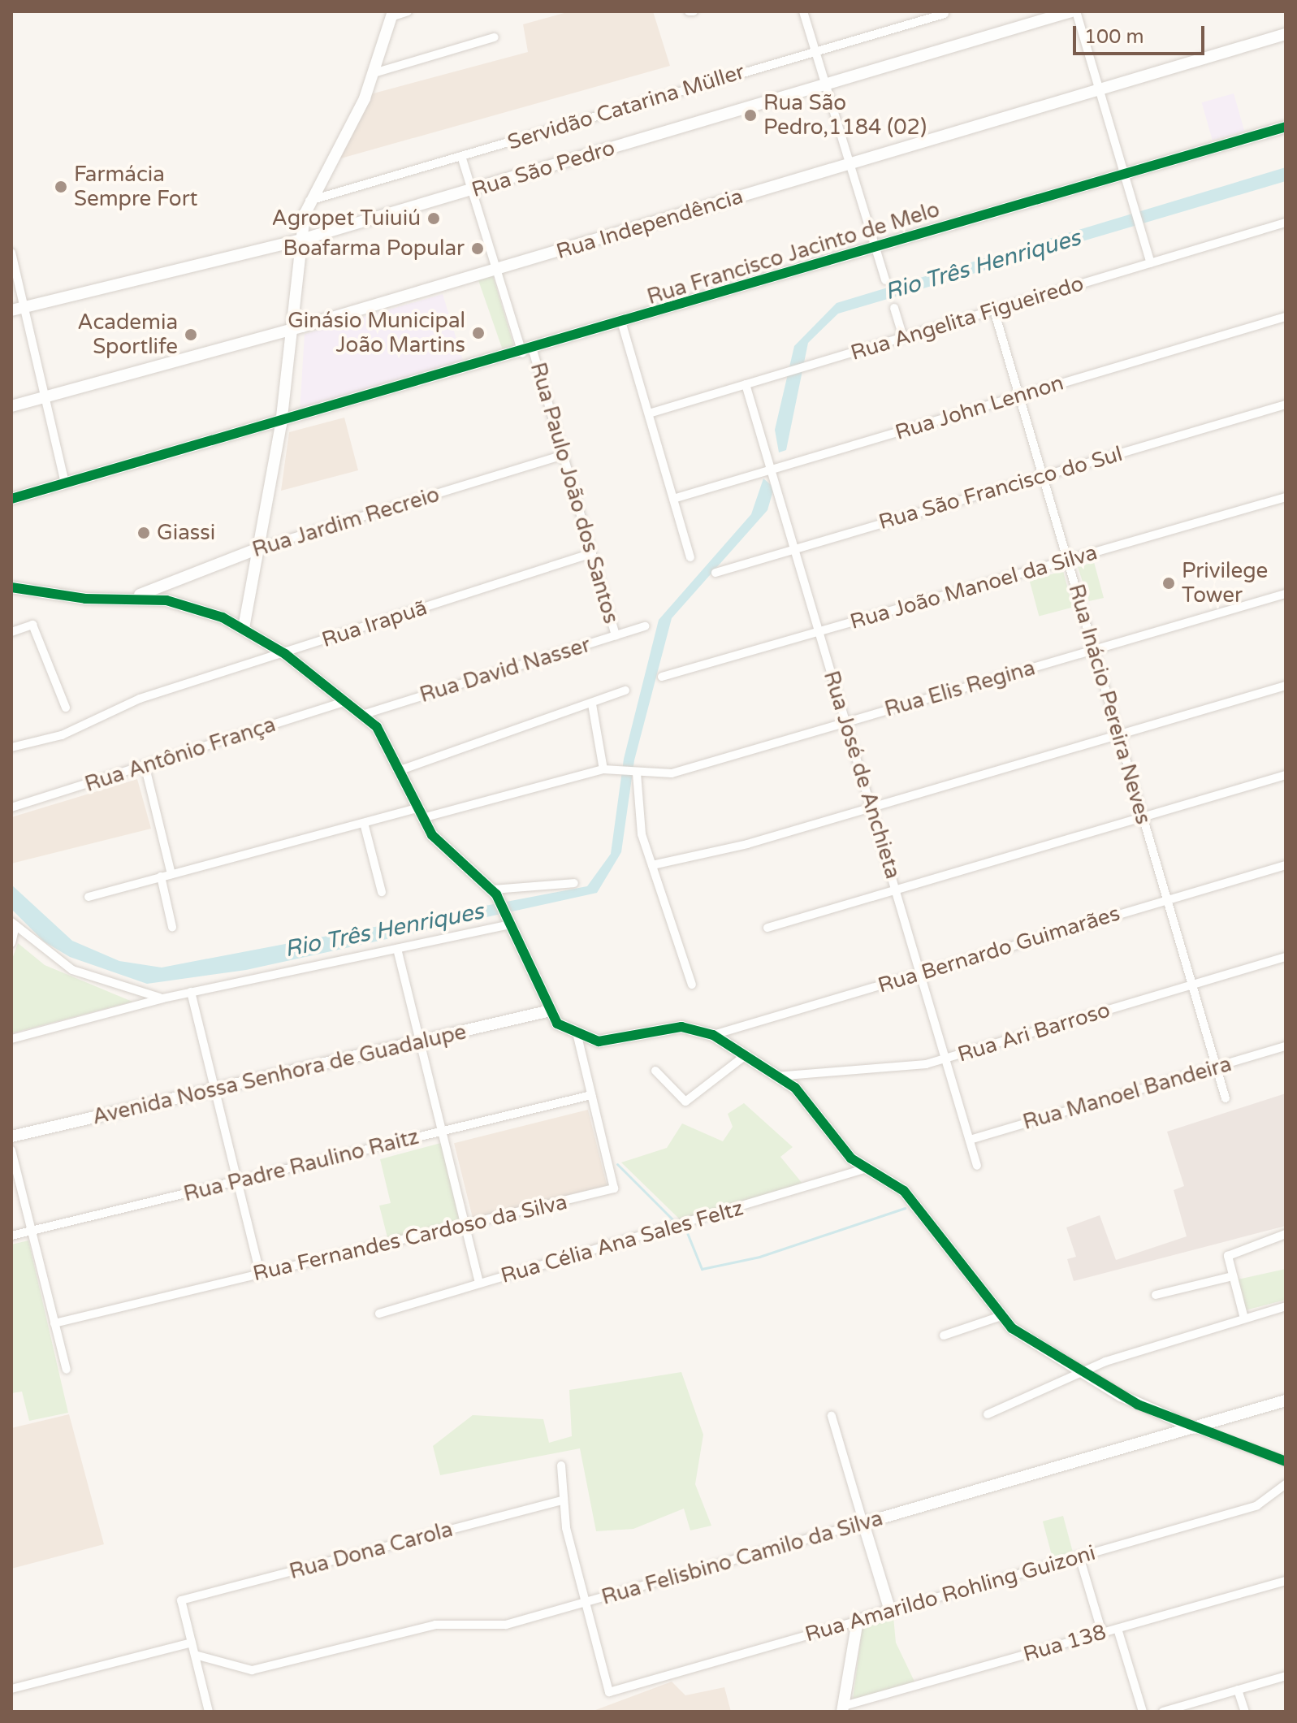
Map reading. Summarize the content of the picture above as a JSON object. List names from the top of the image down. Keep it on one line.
{"streets":{"street":["Servidão Catarina Müller","Rua São Pedro","Rua Independência","Rua Francisco Jacinto de Melo","Rua Angelita Figueiredo","Rua John Lennon","Rua São Francisco do Sul","Rua Paulo João dos Santos","Rua Jardim Recreio","Rua João Manoel da Silva","Rua Irapuã","Rua David Nasser","Rua Elis Regina","Rua Inácio Pereira Neves","Rua Antônio França","Rua José de Anchieta","Rua Bernardo Guimarães","Rua Ari Barroso","Avenida Nossa Senhora de Guadalupe","Rua Manoel Bandeira","Rua Padre Raulino Raitz","Rua Fernandes Cardoso da Silva","Rua Célia Ana Sales Feltz","Rua Dona Carola","Rua Felisbino Camilo da Silva","Rua Amarildo Rohling Guizoni","Rua 138"]},"crossings":[["Servidão Catarina Müller","Rua Paulo João dos Santos"],["Rua São Pedro","Rua Paulo João dos Santos"],["Rua Independência","Rua Paulo João dos Santos"],["Rua Francisco Jacinto de Melo","Rua Paulo João dos Santos"],["Rua Angelita Figueiredo","Rua Inácio Pereira Neves"],["Rua Angelita Figueiredo","Rua José de Anchieta"],["Rua John Lennon","Rua Inácio Pereira Neves"],["Rua John Lennon","Rua José de Anchieta"],["Rua São Francisco do Sul","Rua Inácio Pereira Neves"],["Rua São Francisco do Sul","Rua José de Anchieta"],["Rua Paulo João dos Santos","Rua Jardim Recreio"],["Rua Paulo João dos Santos","Rua Irapuã"],["Rua Paulo João dos Santos","Rua David Nasser"],["Rua João Manoel da Silva","Rua Inácio Pereira Neves"],["Rua João Manoel da Silva","Rua José de Anchieta"],["Rua Elis Regina","Rua Inácio Pereira Neves"],["Rua Elis Regina","Rua José de Anchieta"],["Rua Inácio Pereira Neves","Rua Bernardo Guimarães"],["Rua Inácio Pereira Neves","Rua Ari Barroso"],["Rua Inácio Pereira Neves","Rua Manoel Bandeira"],["Rua José de Anchieta","Rua Bernardo Guimarães"],["Rua José de Anchieta","Rua Ari Barroso"],["Rua José de Anchieta","Rua Manoel Bandeira"],["Rua Padre Raulino Raitz","Rua Fernandes Cardoso da Silva"],["Rua Felisbino Camilo da Silva","Rua Amarildo Rohling Guizoni"]],"water":["Rio Três Henriques"],"places":["Rua São Pedro,1184 (02)","Farmácia Sempre Fort","Agropet Tuiuiú","Boafarma Popular","Ginásio Municipal João Martins","Academia Sportlife","Giassi","Privilege Tower"],"scale_bar":"100 m"}
